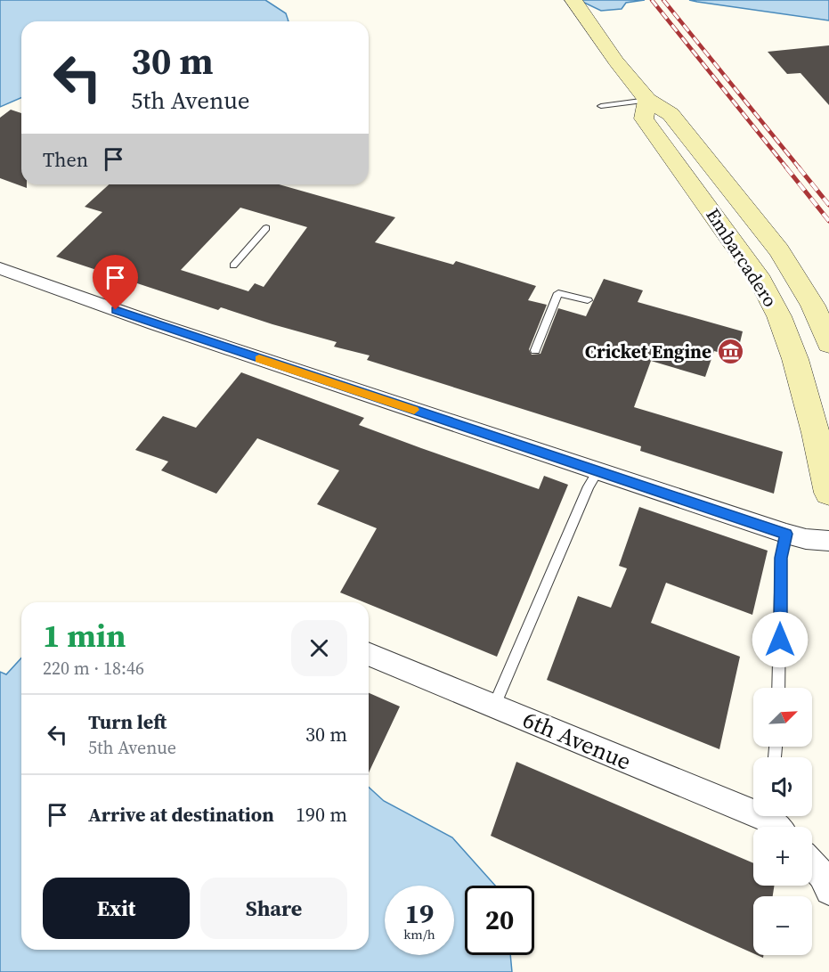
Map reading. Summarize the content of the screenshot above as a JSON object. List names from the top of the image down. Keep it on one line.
{"streets":{"main road":["Embarcadero"],"street":["6th Avenue"]},"places":{"museum":["Cricket Engine"]},"north":"top right","page":{"turn":["30 m","5th Avenue"],"then":"Then","heading":["1 min","220 m · 18:46"],"map_buttons":["+","−"],"list":[{"name":"Turn left","note":"5th Avenue","value":"30 m"},{"name":"Arrive at destination","value":"190 m"}],"buttons":["Exit","Share"],"speed":"19 km/h","limit":"20"}}
